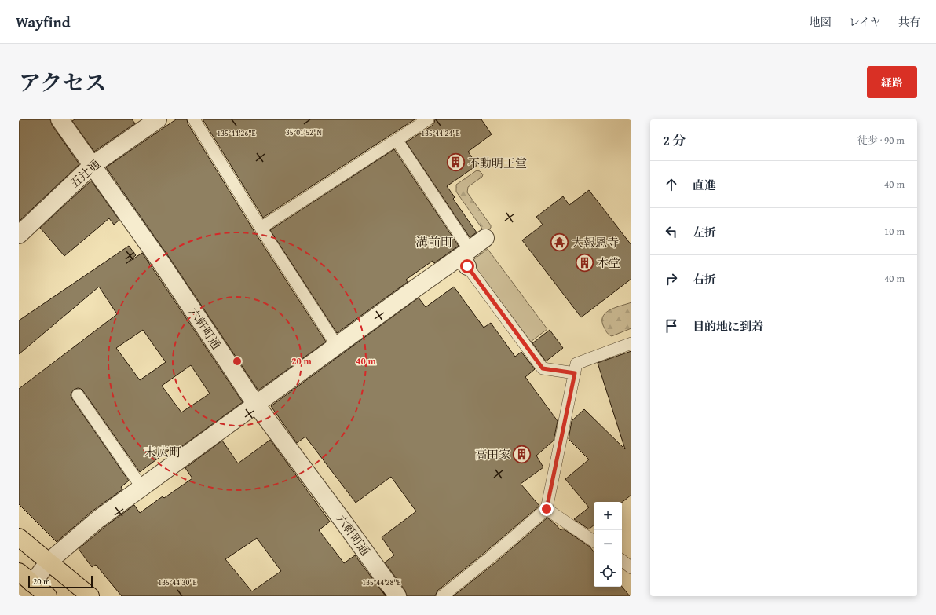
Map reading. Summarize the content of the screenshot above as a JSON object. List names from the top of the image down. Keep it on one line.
{"streets":{"street":["五辻通","六軒町通"]},"crossings":[["五辻通","六軒町通"]],"districts":["溝前町","末広町"],"places":{"building":["不動明王堂","本堂","高田家"],"temple":["大報恩寺"]},"scale_bar":"20 m","page":{"header":"Wayfind","nav":["地図","レイヤ","共有"],"title":"アクセス","buttons":"経路","heading":["2 分","徒歩 · 90 m"],"list":[["直進","40 m"],["左折","10 m"],["右折","40 m"],"目的地に到着"],"map_buttons":["+","−"],"scale":"20 m"},"coordinates":["35°01'52\"N","135°44'26\"E","135°44'24\"E","135°44'30\"E","135°44'28\"E"],"rings":["20 m","40 m"]}
